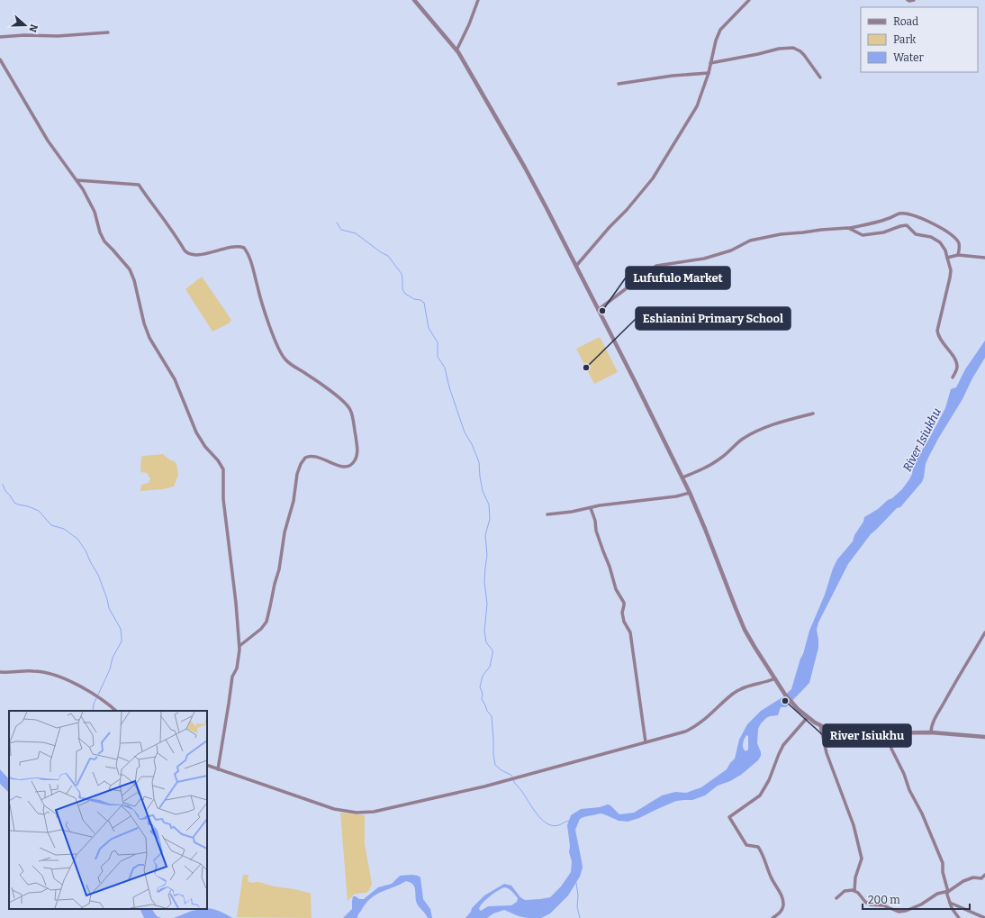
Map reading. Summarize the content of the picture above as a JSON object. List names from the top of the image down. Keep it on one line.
{"water":["River Isiukhu"],"places":["Lufufulo Market","Eshianini Primary School","River Isiukhu"],"legend":["Road","Park","Water"],"scale_bar":"200 m","north":"right"}
